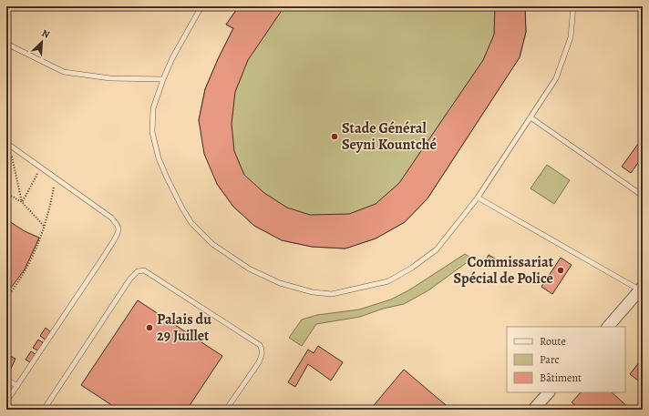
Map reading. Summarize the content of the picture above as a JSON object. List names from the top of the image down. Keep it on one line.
{"places":["Stade Général Seyni Kountché","Commissariat Spécial de Police","Palais du 29 Juillet"],"legend":["Route","Parc","Bâtiment"],"north":"top right"}
